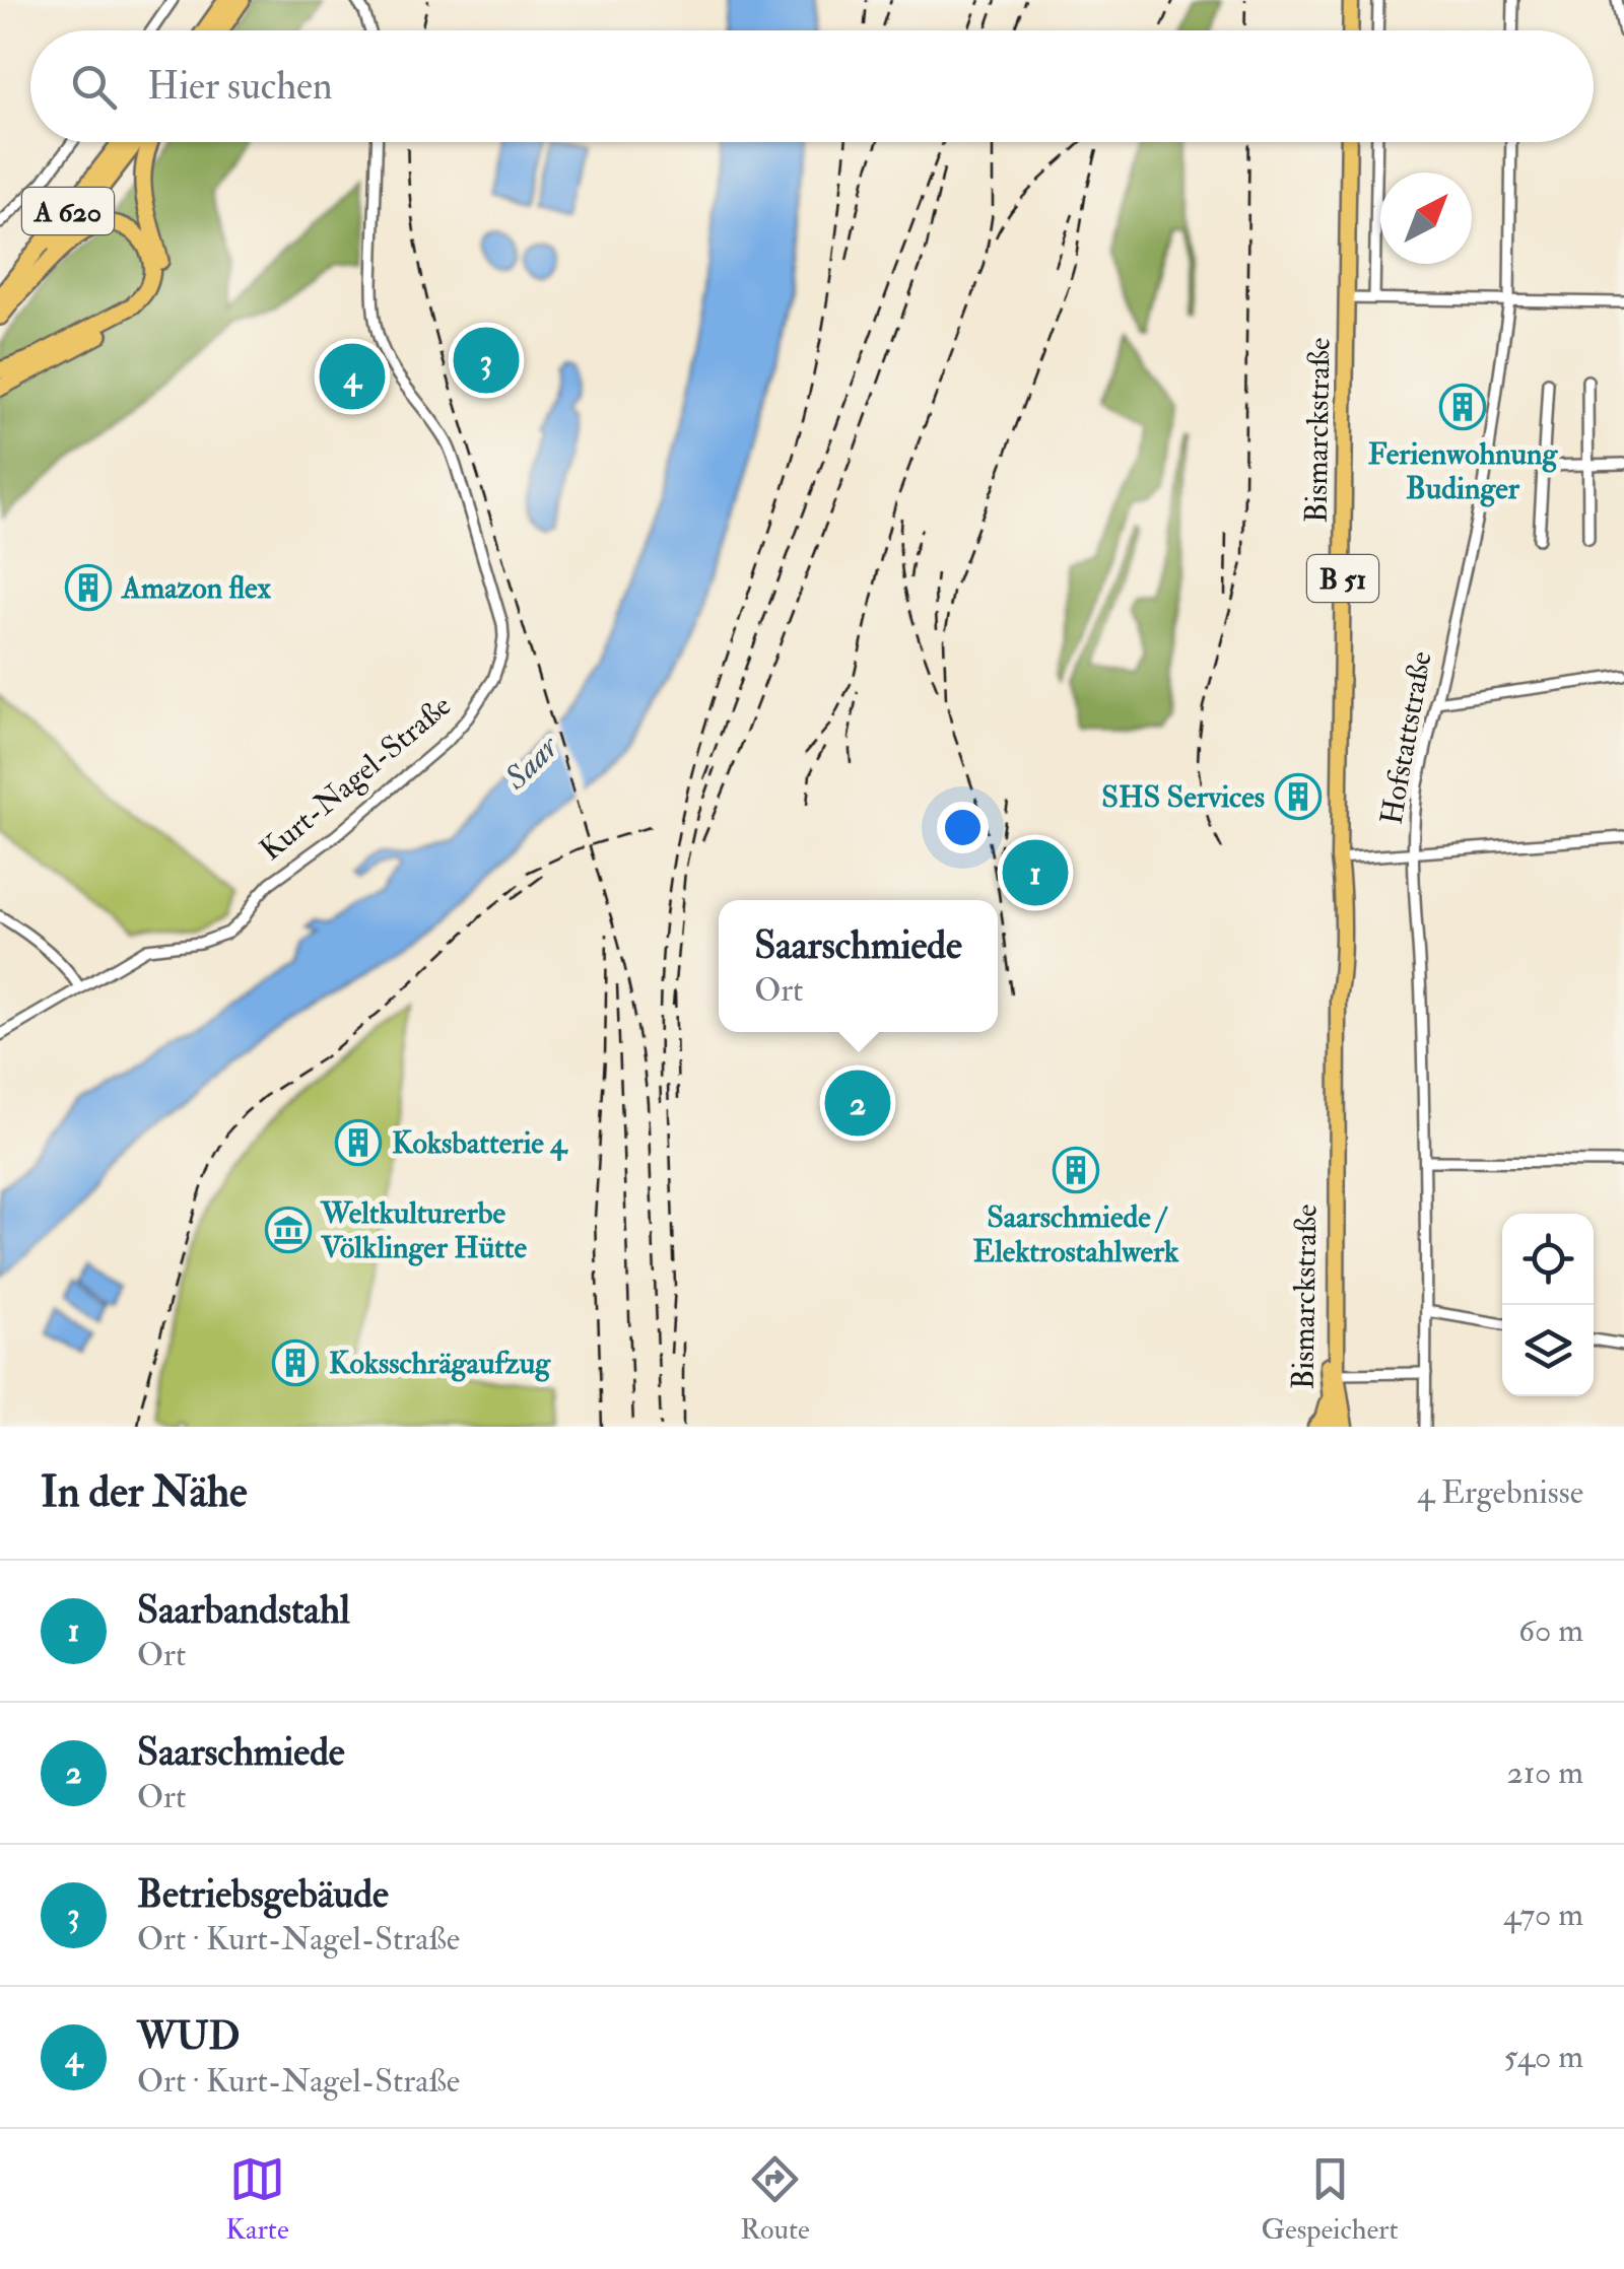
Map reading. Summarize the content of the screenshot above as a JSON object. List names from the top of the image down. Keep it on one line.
{"streets":{"highway":["A 620"],"main road":["Bismarckstraße","B 51"],"street":["Hofstattstraße","Kurt-Nagel-Straße"]},"water":["Saar"],"places":{"building":["Ferienwohnung Budinger","Amazon flex","SHS Services","Koksbatterie 4","Saarschmiede / Elektrostahlwerk","Koksschrägaufzug"],"museum":["Weltkulturerbe Völklinger Hütte"]},"north":"top right","page":{"search":"Hier suchen","pins":["3","4","1","2"],"popup":["Saarschmiede","Ort"],"heading":["In der Nähe","4 Ergebnisse"],"list":[{"mark":"1","name":"Saarbandstahl","note":"Ort","value":"60 m"},{"mark":"2","name":"Saarschmiede","note":"Ort","value":"210 m"},{"mark":"3","name":"Betriebsgebäude","note":"Ort · Kurt-Nagel-Straße","value":"470 m"},{"mark":"4","name":"WUD","note":"Ort · Kurt-Nagel-Straße","value":"540 m"}],"nav":["Karte","Route","Gespeichert"]}}
